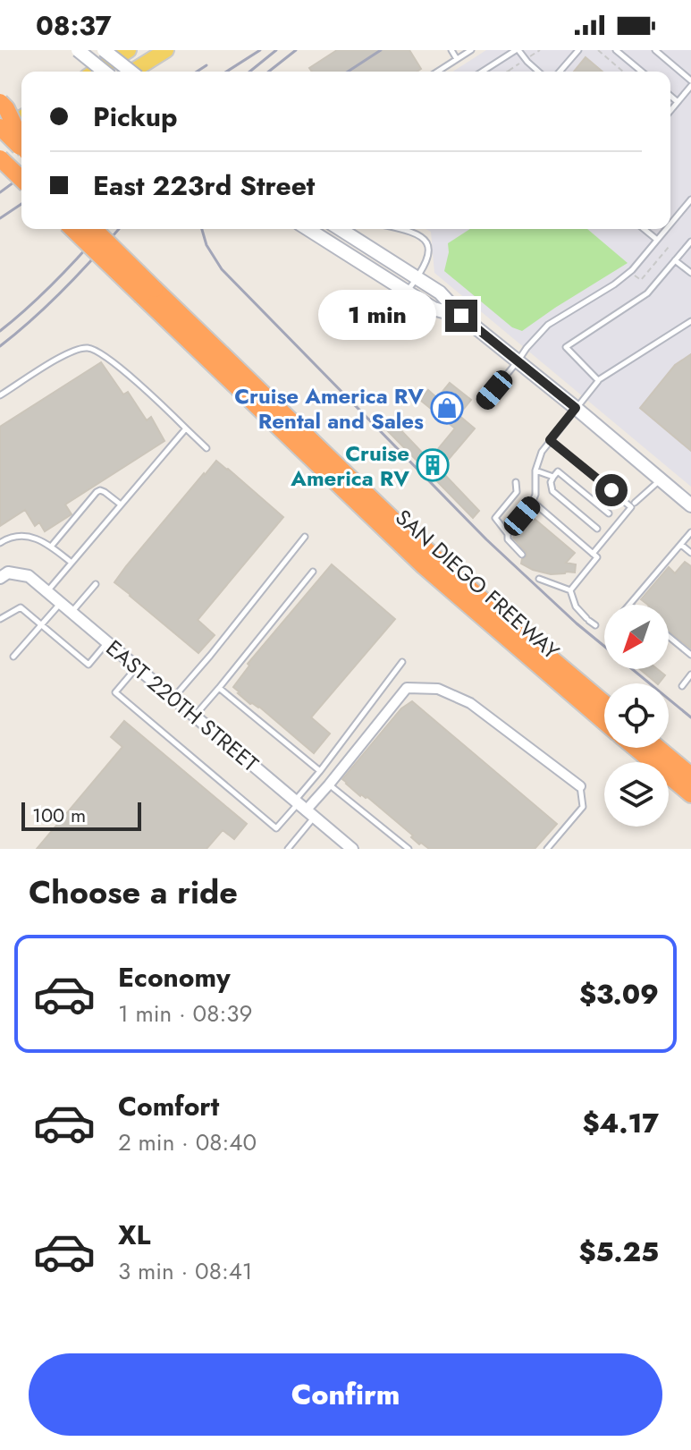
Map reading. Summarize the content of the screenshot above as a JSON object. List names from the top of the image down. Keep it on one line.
{"streets":{"highway":["SAN DIEGO FREEWAY"],"street":["EAST 220TH STREET"]},"places":{"shop":["Cruise America RV Rental and Sales"],"building":["Cruise America RV"]},"scale_bar":"100 m","north":"bottom left","page":{"status":"08:37","banner":["Pickup","East 223rd Street"],"bubble":"1 min","scale":"100 m","heading":"Choose a ride","list":[{"name":"Economy","note":"1 min · 08:39","value":"$3.09"},{"name":"Comfort","note":"2 min · 08:40","value":"$4.17"},{"name":"XL","note":"3 min · 08:41","value":"$5.25"}],"buttons":"Confirm"}}
